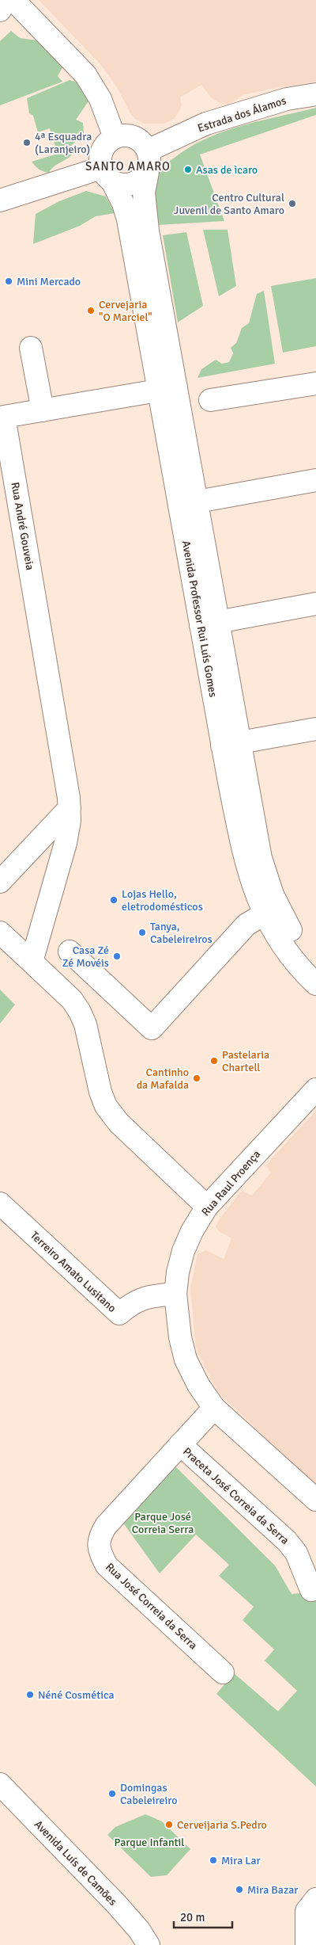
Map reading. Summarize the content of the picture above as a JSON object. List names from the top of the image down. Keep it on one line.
{"streets":{"street":["Estrada dos Álamos","Rua André Gouveia","Avenida Professor Rui Luís Gomes","Rua Raul Proença","Terreiro Amato Lusitano","Praceta José Correia da Serra","Rua José Correia da Serra","Avenida Luís de Camões"]},"crossings":[["Rua André Gouveia","Avenida Professor Rui Luís Gomes"],["Rua Raul Proença","Terreiro Amato Lusitano"],["Rua Raul Proença","Rua José Correia da Serra"],["Praceta José Correia da Serra","Rua José Correia da Serra"]],"districts":["SANTO AMARO"],"parks":["Parque José Correia Serra","Parque Infantil"],"places":["4ª Esquadra (Laranjeiro)","Asas de ìcaro","Centro Cultural Juvenil de Santo Amaro","Mini Mercado","Cervejaria \"O Marciel\"","Lojas Hello, eletrodomésticos","Tanya, Cabeleireiros","Casa Zé Zé Movéis","Pastelaria Chartell","Cantinho da Mafalda","Néné Cosmética","Domingas Cabeleireiro","Cerveijaria S.Pedro","Mira Lar","Mira Bazar"],"scale_bar":"20 m"}
